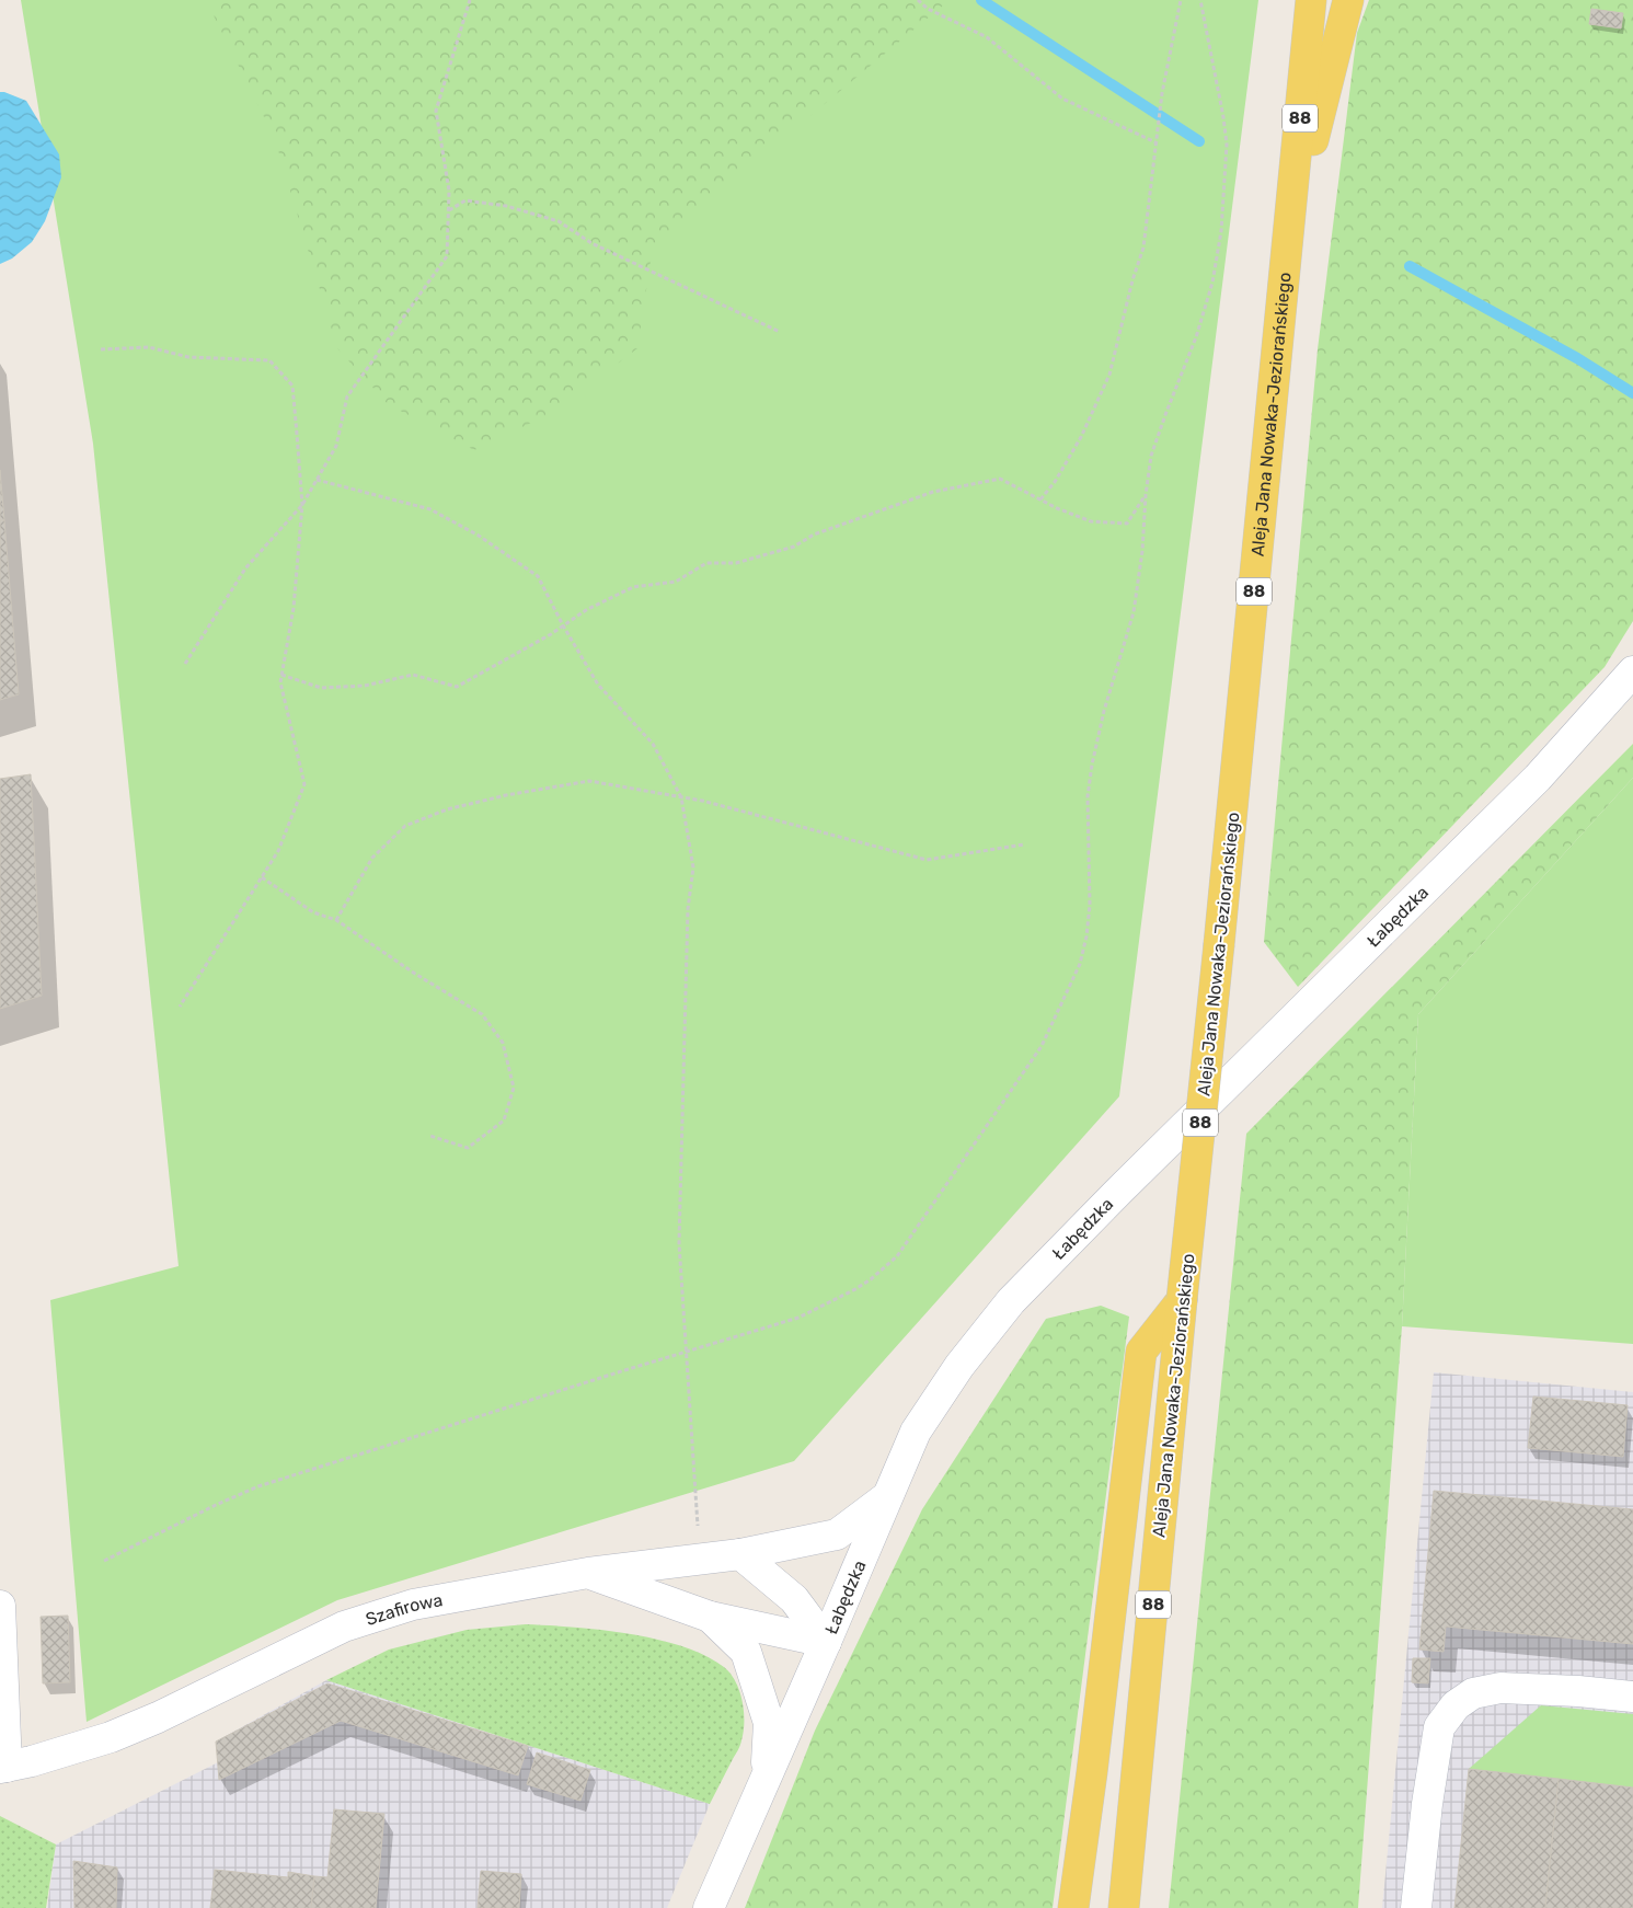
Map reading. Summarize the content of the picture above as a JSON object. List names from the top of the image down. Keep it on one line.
{"streets":{"main road":["88","Aleja Jana Nowaka-Jeziorańskiego"],"street":["Łabędzka","Szafirowa"]},"crossings":[["Łabędzka","Szafirowa"]]}
